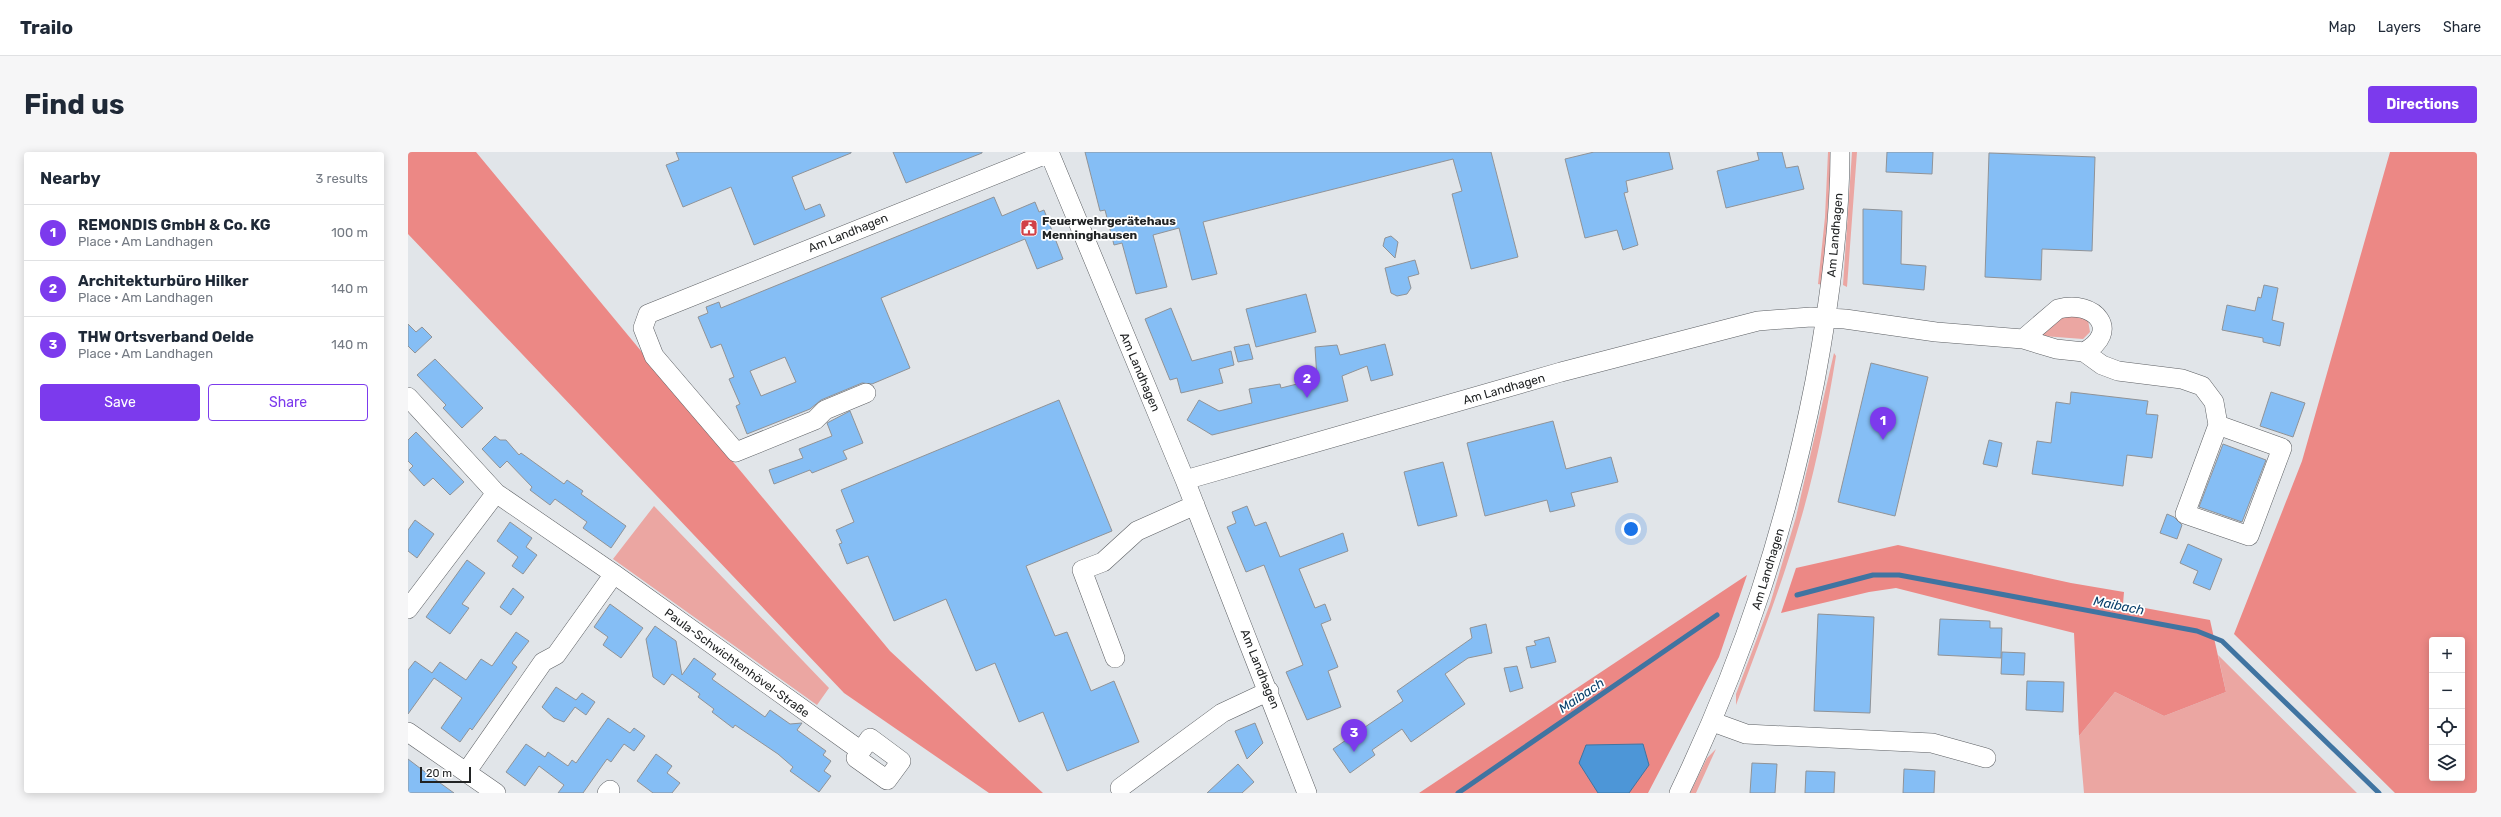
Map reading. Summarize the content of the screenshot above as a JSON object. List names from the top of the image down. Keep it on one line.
{"streets":{"street":["Am Landhagen","Paula-Schwichtenhövel-Straße"]},"water":["Maibach"],"places":{"public building":["Feuerwehrgerätehaus Menninghausen"]},"scale_bar":"20 m","page":{"header":"Trailo","nav":["Map","Layers","Share"],"buttons":["Directions",["Save","Share"]],"title":"Find us","heading":["Nearby","3 results"],"list":[{"mark":"1","name":"REMONDIS GmbH & Co. KG","note":"Place · Am Landhagen","value":"100 m"},{"mark":"2","name":"Architekturbüro Hilker","note":"Place · Am Landhagen","value":"140 m"},{"mark":"3","name":"THW Ortsverband Oelde","note":"Place · Am Landhagen","value":"140 m"}],"pins":["2","1","3"],"map_buttons":["+","−"],"scale":"20 m"}}
